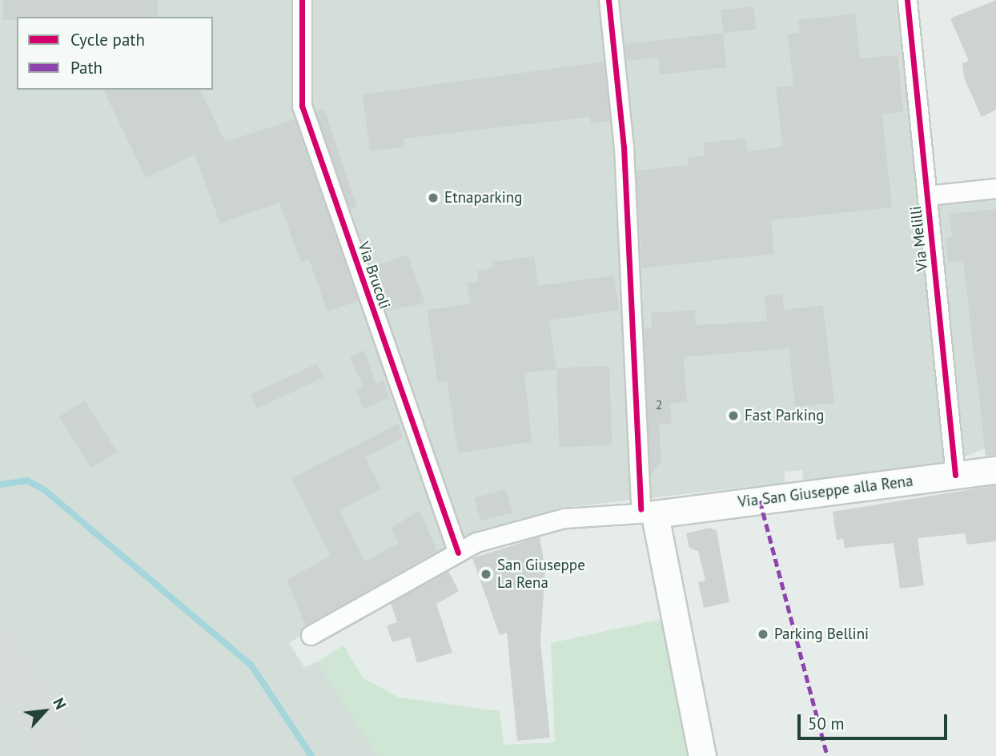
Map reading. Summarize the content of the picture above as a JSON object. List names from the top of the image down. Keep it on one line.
{"streets":{"main road":["Via San Giuseppe alla Rena"],"street":["Via Melilli","Via Brucoli"]},"crossings":[["Via Melilli","Via San Giuseppe alla Rena"],["Via Brucoli","Via San Giuseppe alla Rena"]],"places":["Etnaparking","Fast Parking","San Giuseppe La Rena","Parking Bellini"],"house_numbers":["2"],"legend":["Cycle path","Path"],"scale_bar":"50 m","north":"top right"}
